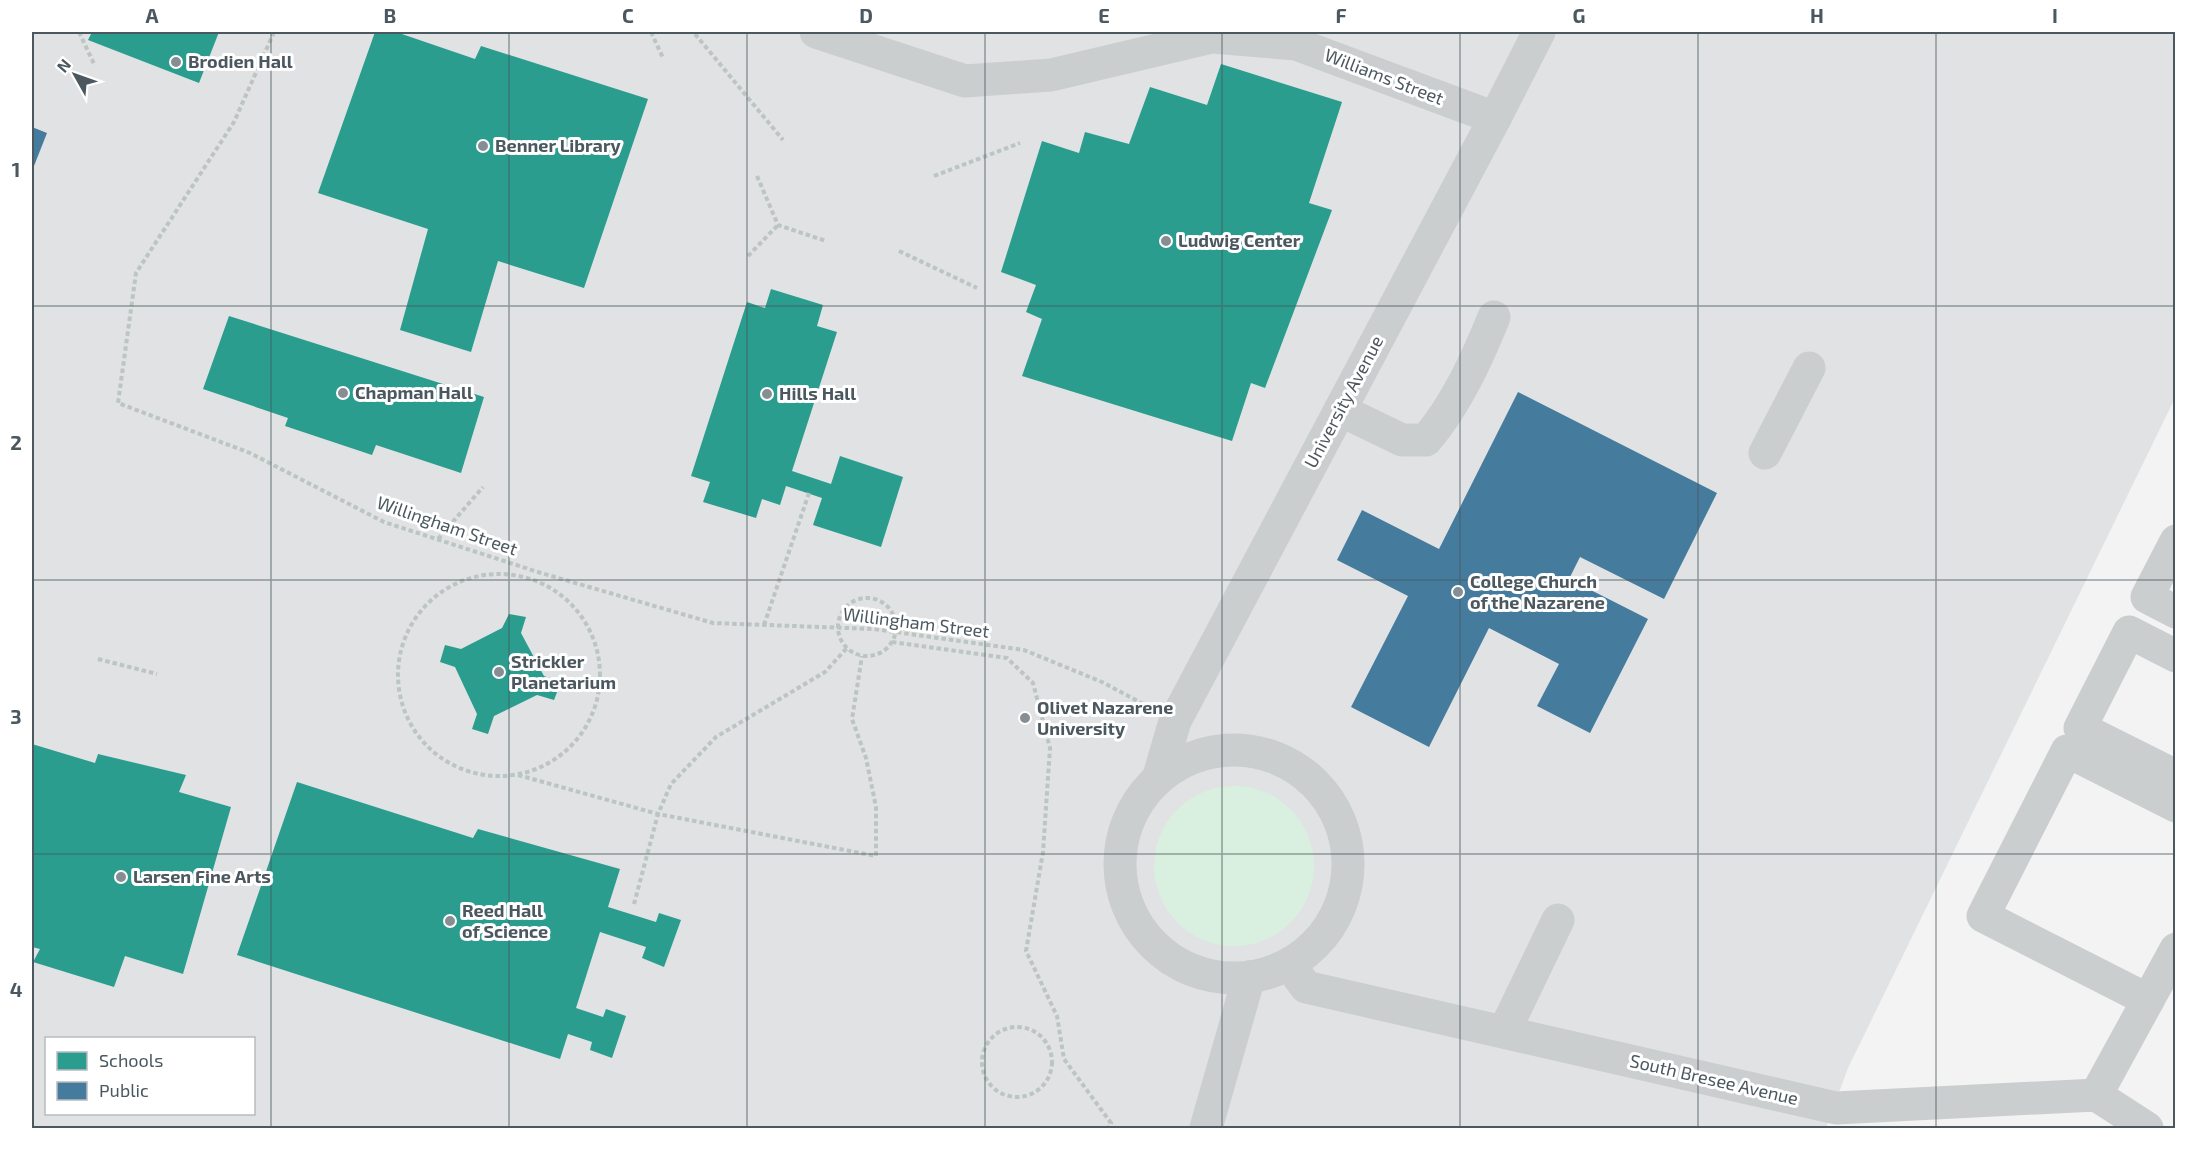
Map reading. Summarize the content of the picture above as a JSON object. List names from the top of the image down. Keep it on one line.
{"streets":{"street":["Williams Street","University Avenue","South Bresee Avenue"],"path":["Willingham Street"]},"crossings":[["Williams Street","University Avenue"],["University Avenue","Willingham Street"],["University Avenue","South Bresee Avenue"]],"places":["Brodien Hall","Benner Library","Ludwig Center","Chapman Hall","Hills Hall","College Church of the Nazarene","Strickler Planetarium","Olivet Nazarene University","Larsen Fine Arts","Reed Hall of Science"],"legend":["Schools","Public"],"north":"top left","grid":{"columns":["A","B","C","D","E","F","G","H","I"],"rows":["1","2","3","4"]}}
